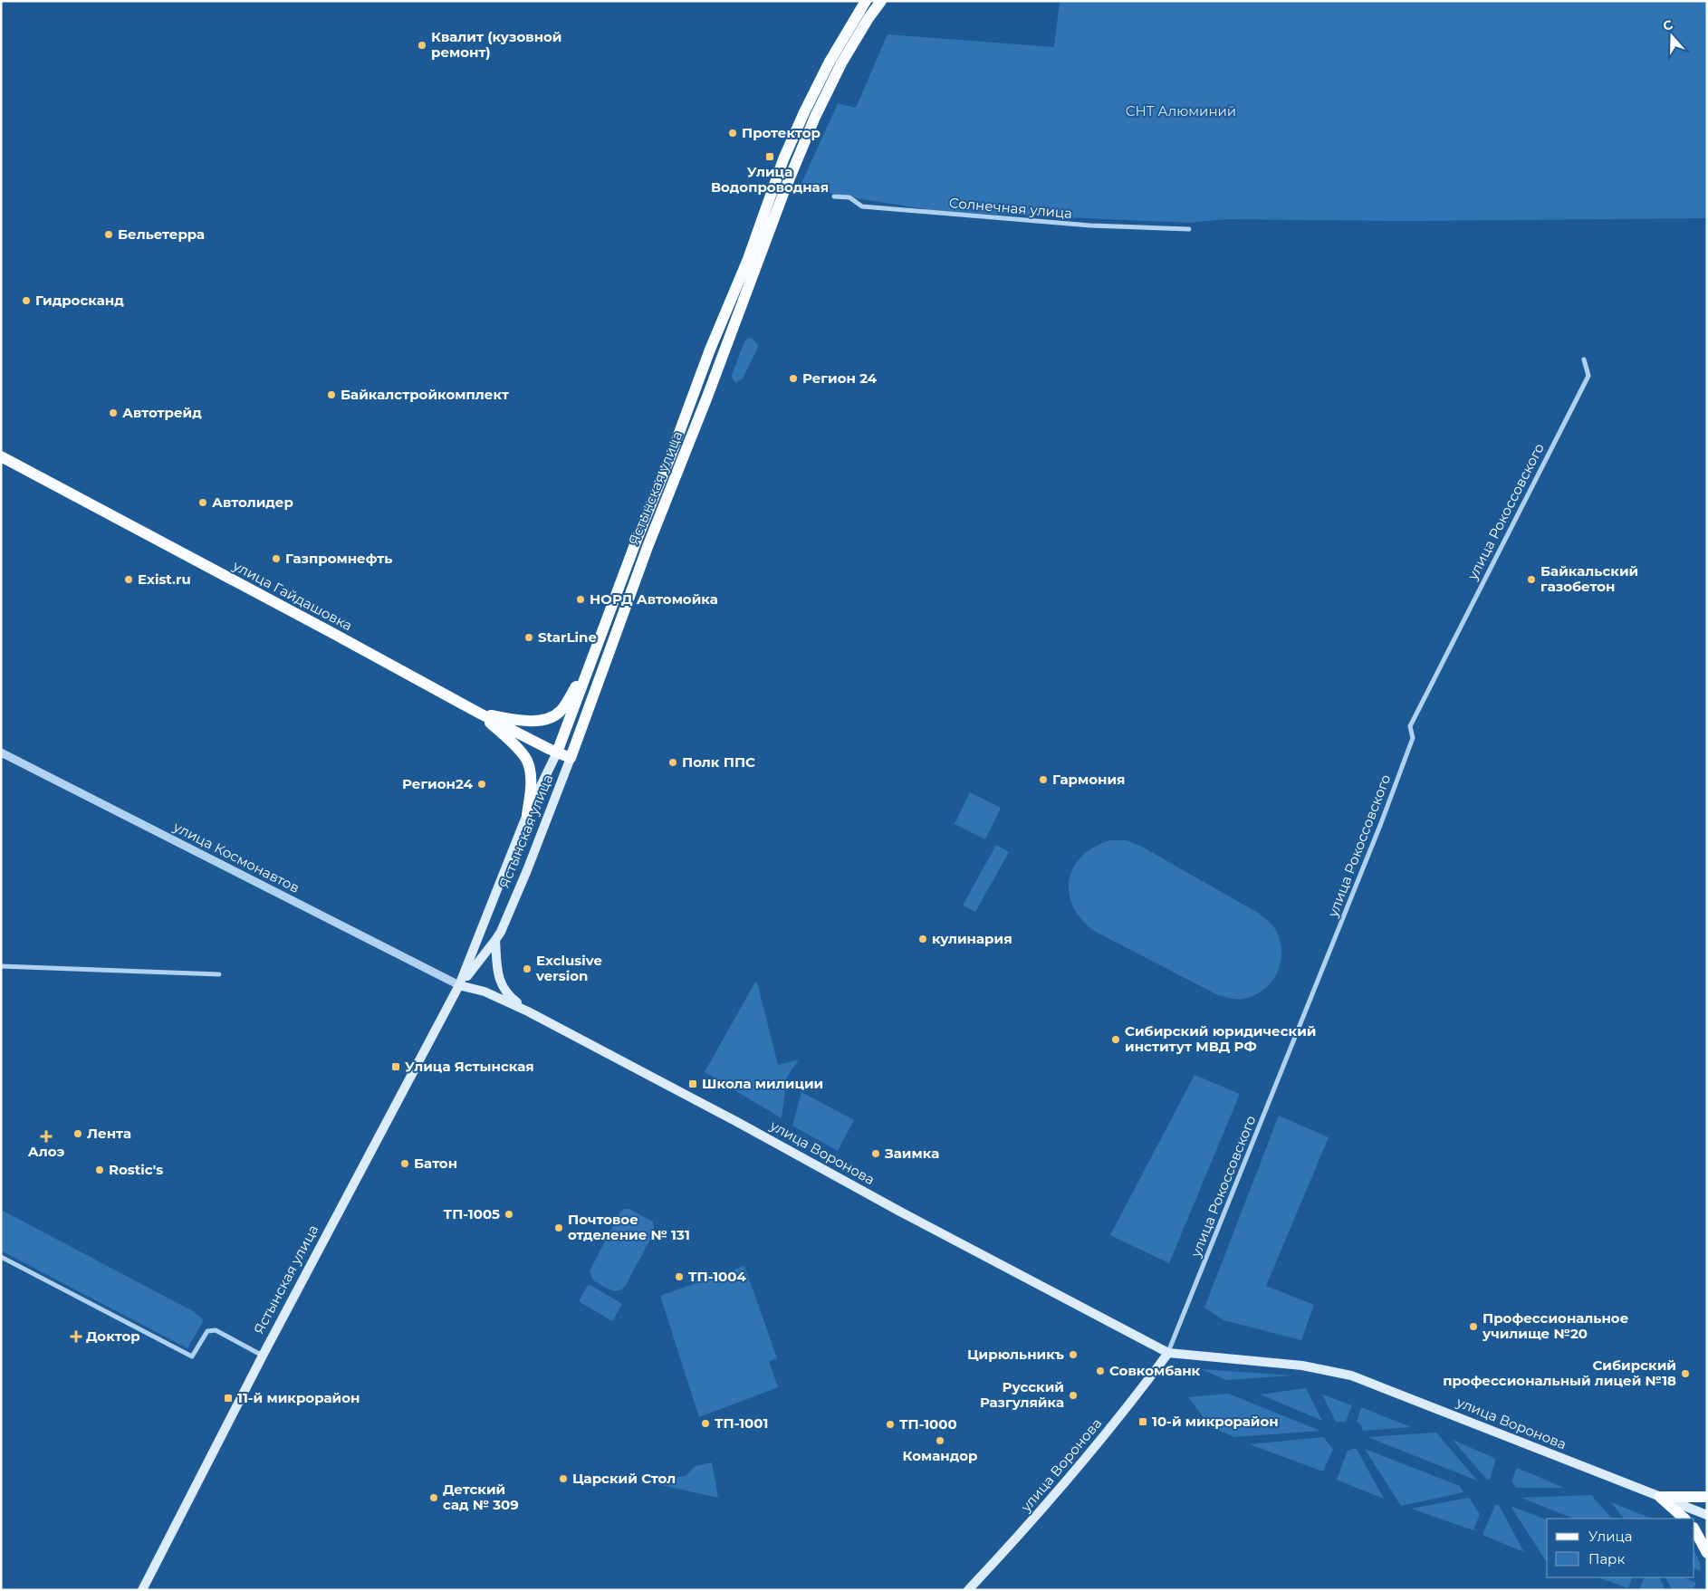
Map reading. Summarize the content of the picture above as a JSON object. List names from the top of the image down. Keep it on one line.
{"streets":{"main road":["Ястынская улица","улица Гайдашовка","улица Воронова"],"street":["Солнечная улица","улица Рокоссовского","улица Космонавтов"]},"crossings":[["Ястынская улица","улица Гайдашовка"],["Ястынская улица","улица Космонавтов"],["Ястынская улица","улица Воронова"],["улица Рокоссовского","улица Воронова"],["улица Космонавтов","улица Воронова"]],"parks":["СНТ Алюминий"],"places":{"other":["Квалит (кузовной ремонт)","Протектор","Бельетерра","Гидросканд","Регион 24","Байкалстройкомплект","Автотрейд","Автолидер","Газпромнефть","Exist.ru","Байкальский газобетон","НОРД Автомойка","StarLine","Полк ППС","Гармония","Регион24","кулинария","Exclusive version","Сибирский юридический институт МВД РФ","Лента","Заимка","Батон","Rostic's","ТП-1005","Почтовое отделение № 131","ТП-1004","Профессиональное училище №20","Цирюльникъ","Совкомбанк","Сибирский профессиональный лицей №18","Русский Разгуляйка","ТП-1001","ТП-1000","Командор","Царский Стол","Детский сад № 309"],"transit":["Улица Водопроводная","Улица Ястынская","Школа милиции","11-й микрорайон","10-й микрорайон"],"health":["Алоэ","Доктор"]},"legend":["Улица","Парк"],"north":"top"}
